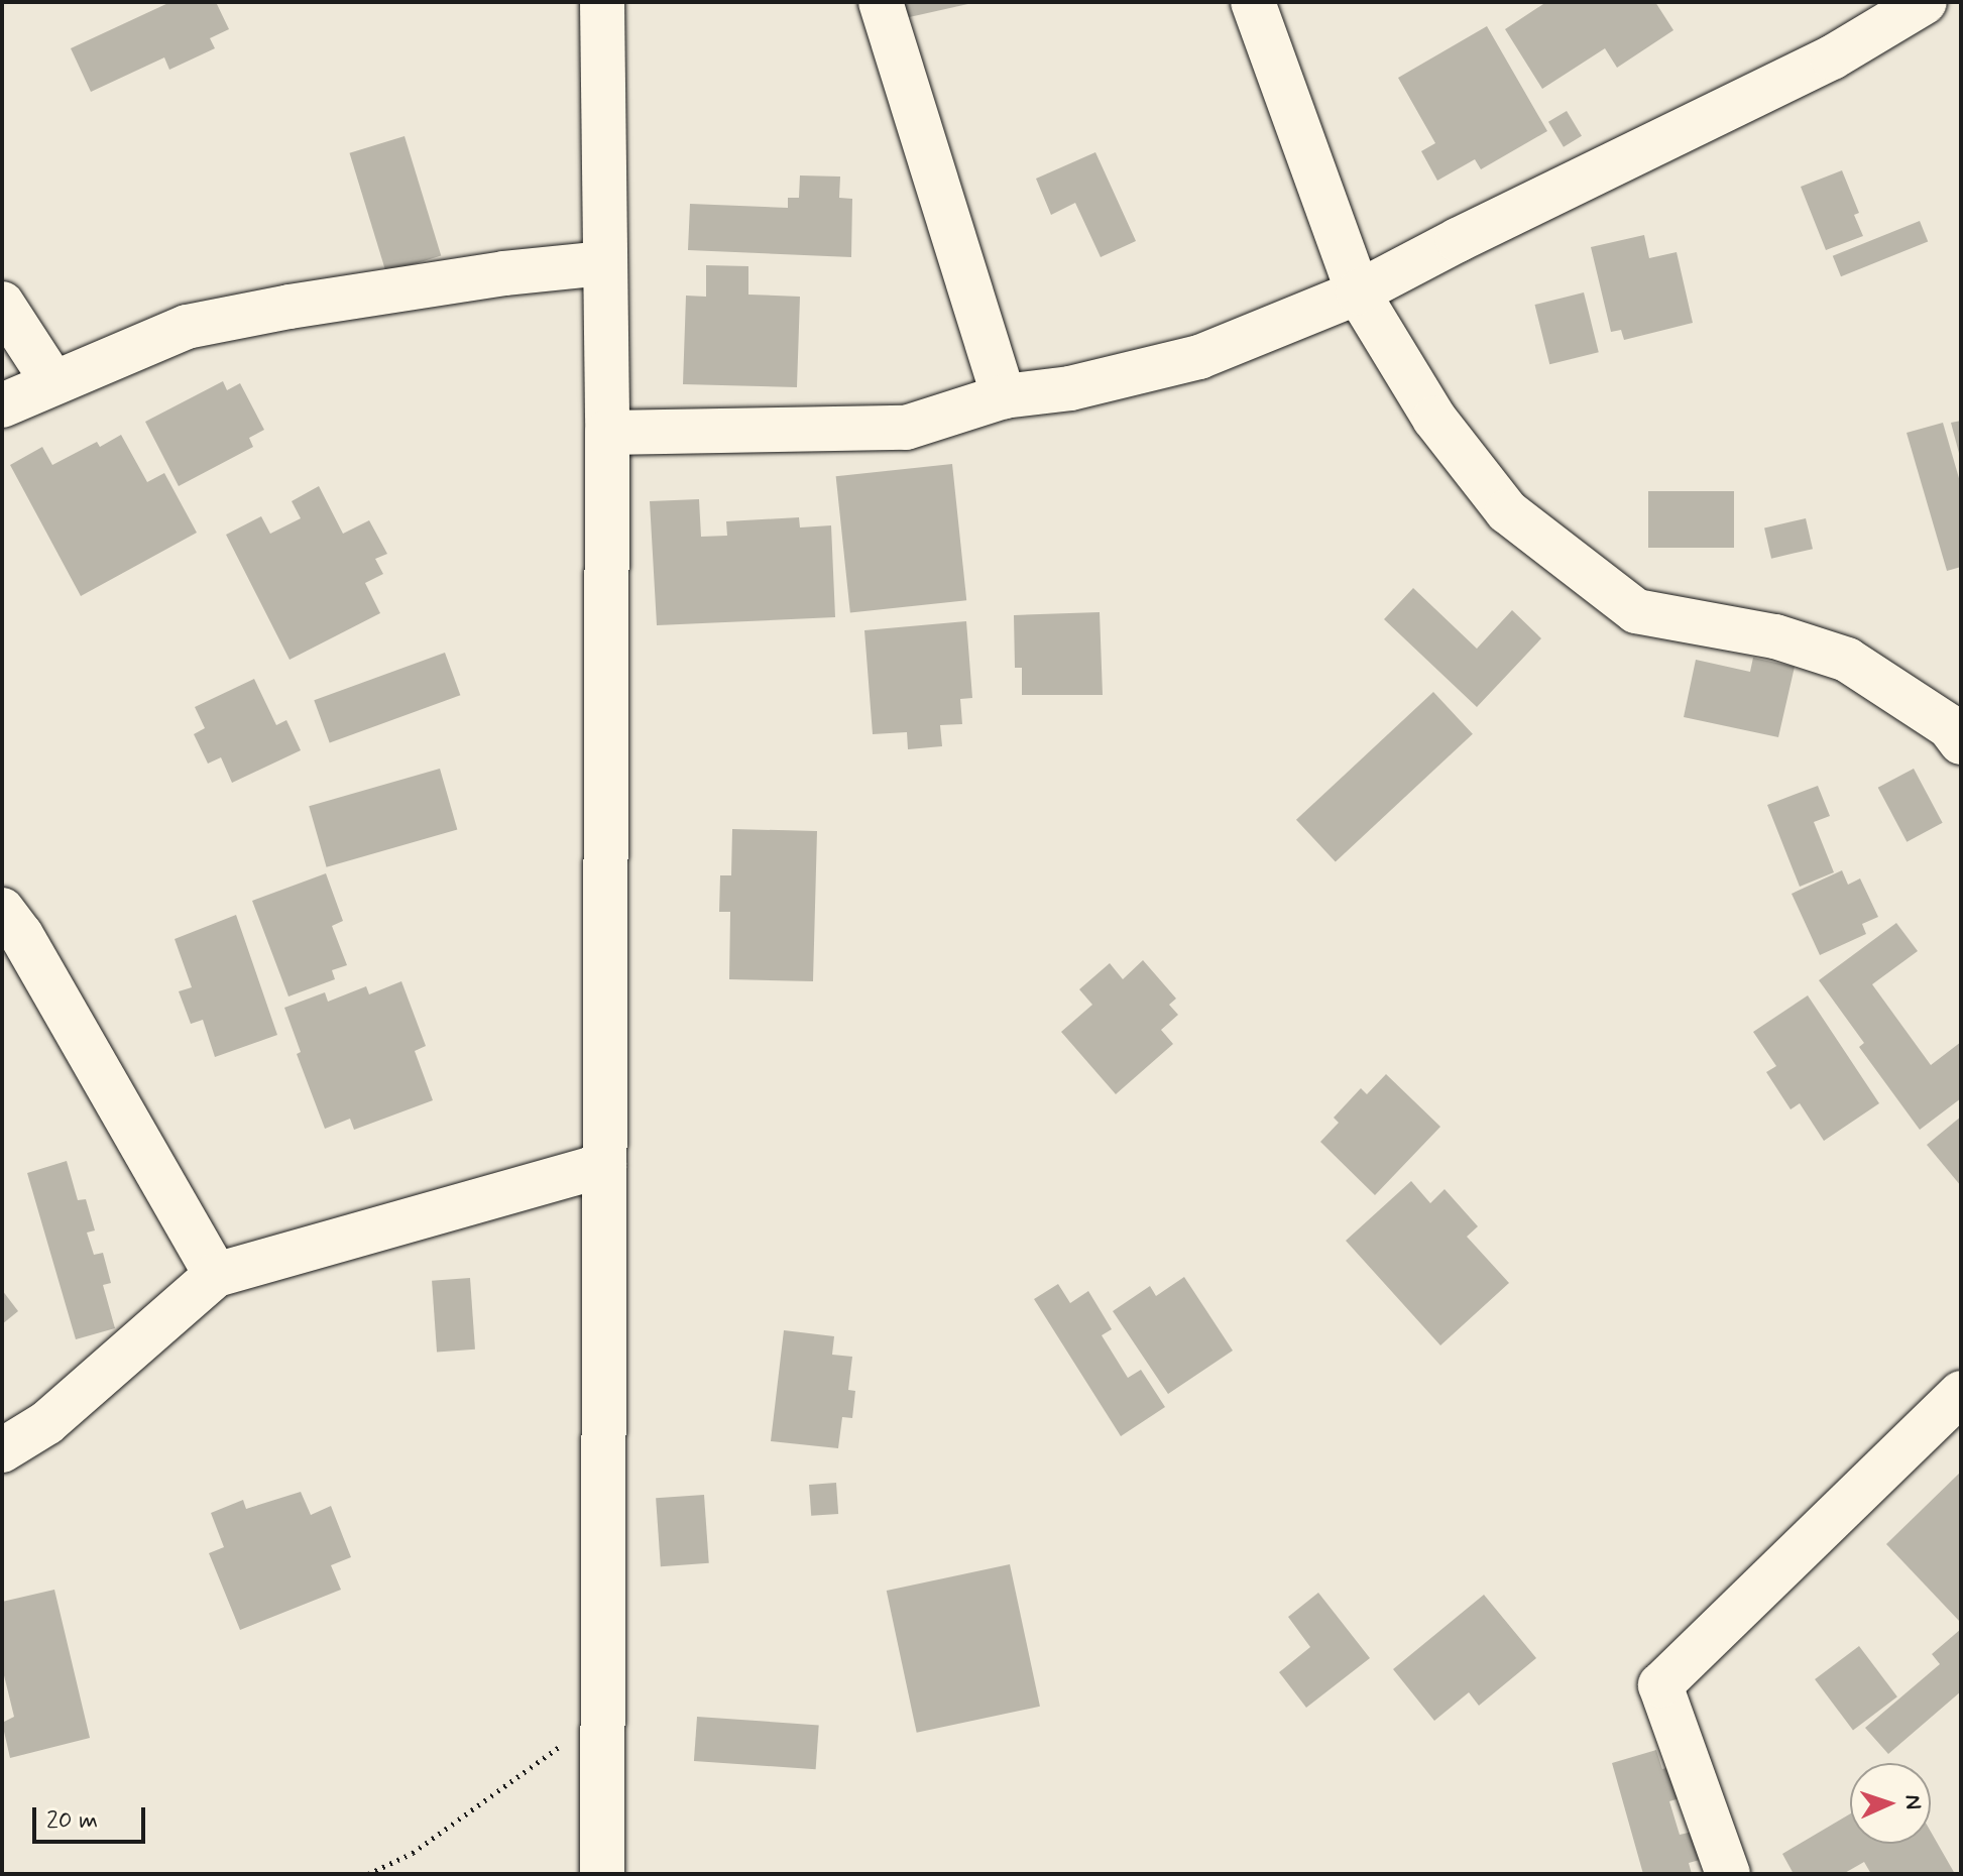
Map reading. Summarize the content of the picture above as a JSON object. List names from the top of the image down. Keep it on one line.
{"scale_bar":"20 m","north":"right"}
